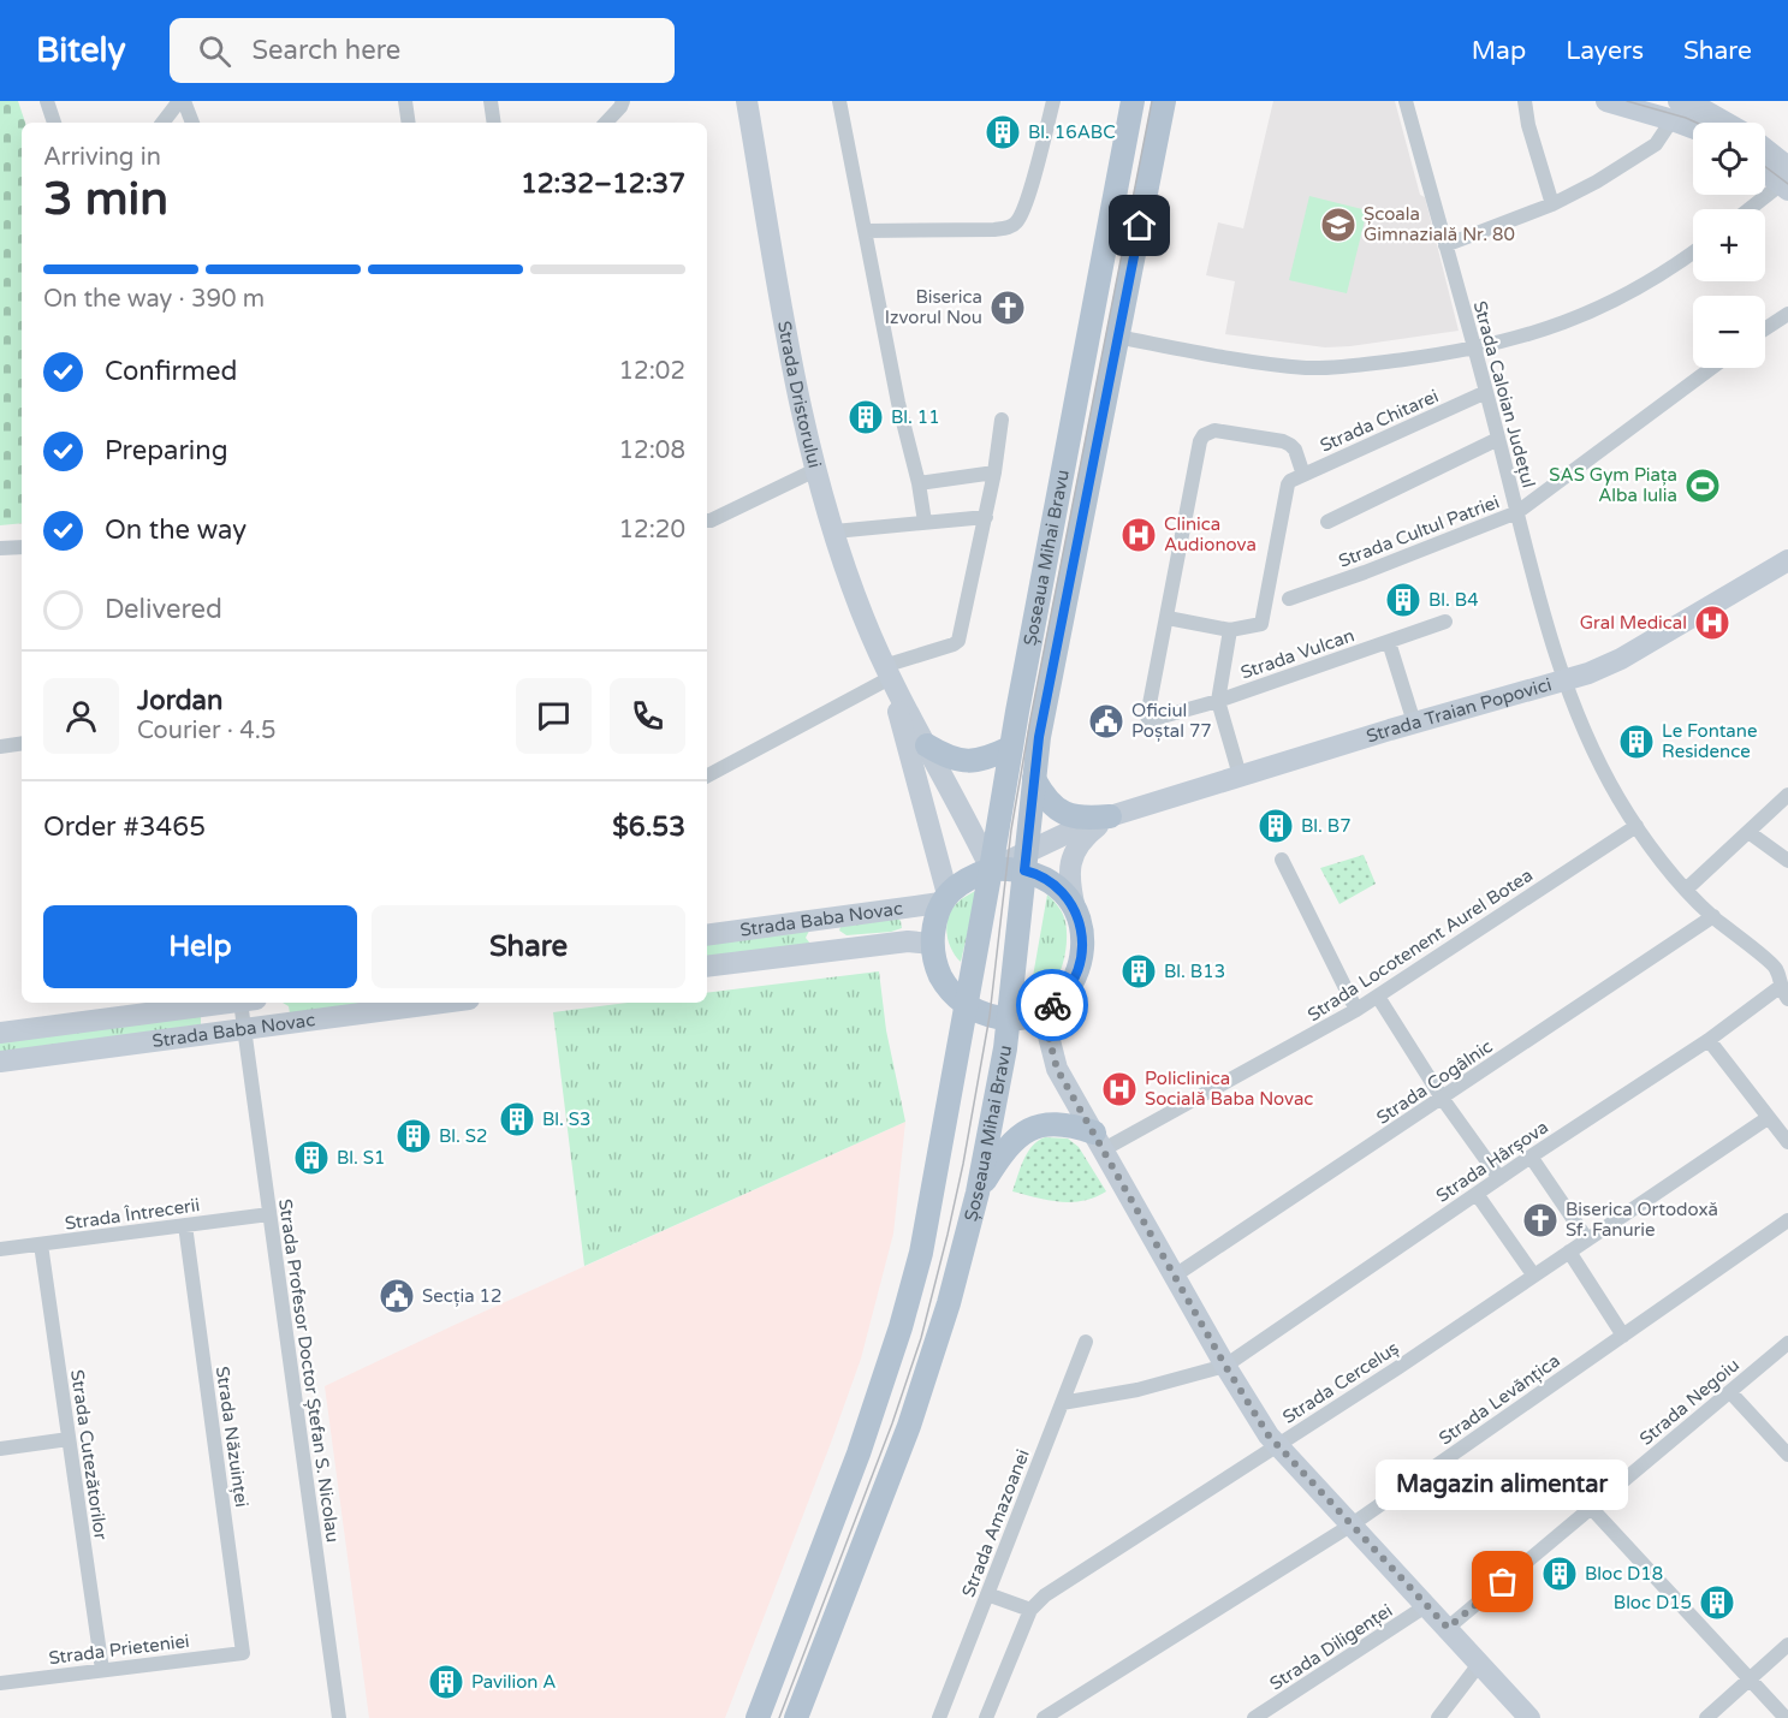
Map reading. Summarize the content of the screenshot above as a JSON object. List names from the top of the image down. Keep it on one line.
{"streets":{"main road":["Șoseaua Mihai Bravu"],"street":["Strada Dristorului","Strada Caloian Județul","Strada Chitarei","Strada Cultul Patriei","Strada Vulcan","Strada Traian Popovici","Strada Baba Novac","Strada Locotenent Aurel Botea","Strada Cogâlnic","Strada Hârșova","Strada Întrecerii","Strada Profesor Doctor Ștefan S. Nicolau","Strada Cerceluș","Strada Levănțica","Strada Negoiu","Strada Năzuinței","Strada Cutezătorilor","Strada Amazoanei","Strada Diligenței","Strada Prieteniei"]},"crossings":[["Strada Dristorului","Șoseaua Mihai Bravu"],["Strada Dristorului","Strada Baba Novac"],["Strada Caloian Județul","Strada Chitarei"],["Strada Caloian Județul","Strada Cultul Patriei"],["Strada Caloian Județul","Strada Traian Popovici"],["Strada Caloian Județul","Strada Locotenent Aurel Botea"],["Strada Caloian Județul","Strada Cogâlnic"],["Strada Caloian Județul","Strada Hârșova"],["Strada Chitarei","Strada Vulcan"],["Șoseaua Mihai Bravu","Strada Traian Popovici"],["Strada Vulcan","Strada Traian Popovici"],["Strada Baba Novac","Strada Profesor Doctor Ștefan S. Nicolau"],["Strada Hârșova","Strada Amazoanei"],["Strada Întrecerii","Strada Profesor Doctor Ștefan S. Nicolau"],["Strada Întrecerii","Strada Năzuinței"],["Strada Întrecerii","Strada Cutezătorilor"],["Strada Năzuinței","Strada Prieteniei"],["Strada Cutezătorilor","Strada Prieteniei"]],"places":{"building":["Bl. 16ABC","Bl. 11","Bl. B4","Le Fontane Residence","Bl. B7","Bl. B13","Bl. S3","Bl. S2","Bl. S1","Bloc D18","Bloc D15","Pavilion A"],"school or university":["Școala Gimnazială Nr. 80"],"church":["Biserica Izvorul Nou","Biserica Ortodoxă Sf. Fanurie"],"sports":["SAS Gym Piața Alba Iulia"],"hospital":["Clinica Audionova","Gral Medical","Policlinica Socială Baba Novac"],"public building":["Oficiul Poștal 77","Secția 12"],"other":["Magazin alimentar"]},"page":{"header":"Bitely","search":"Search here","nav":["Map","Layers","Share"],"map_buttons":["+","−"],"heading":["3 min","Arriving in","12:32–12:37"],"panel":["Jordan","Courier · 4.5","Order #3465","$6.53"],"bar":"On the way · 390 m","list":[["Confirmed","12:02"],["Preparing","12:08"],["On the way","12:20"],"Delivered"],"buttons":["Help","Share"],"bubble":"Magazin alimentar"}}
